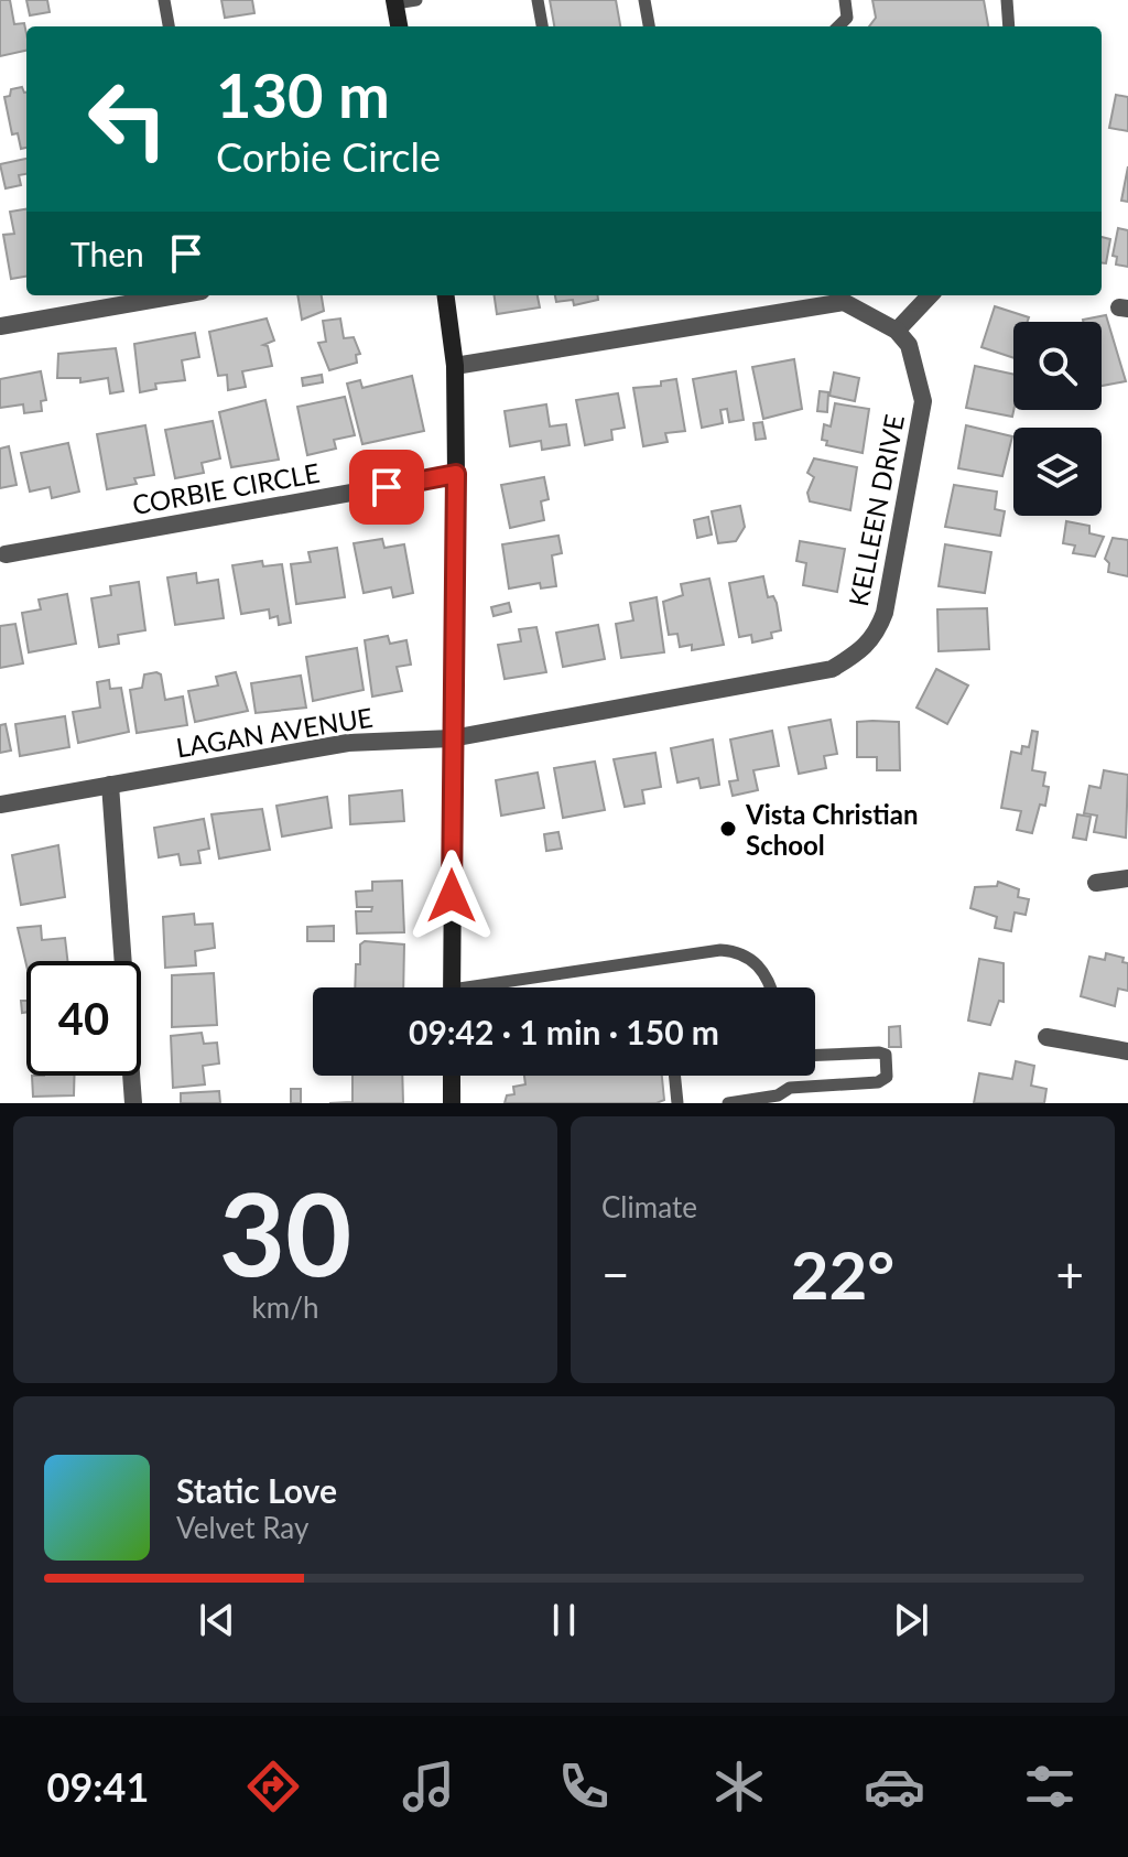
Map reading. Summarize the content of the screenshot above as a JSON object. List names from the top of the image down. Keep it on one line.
{"streets":{"street":["CORBIE CIRCLE","KELLEEN DRIVE","LAGAN AVENUE"]},"crossings":[["KELLEEN DRIVE","LAGAN AVENUE"]],"places":["Vista Christian School"],"page":{"turn":["130 m","Corbie Circle"],"then":"Then","limit":"40","trip":"09:42 · 1 min · 150 m","tile":[["30","km/h"],"Climate"],"heat":["−","22°","+"],"song":["Static Love","Velvet Ray"],"tabs":"09:41"}}
